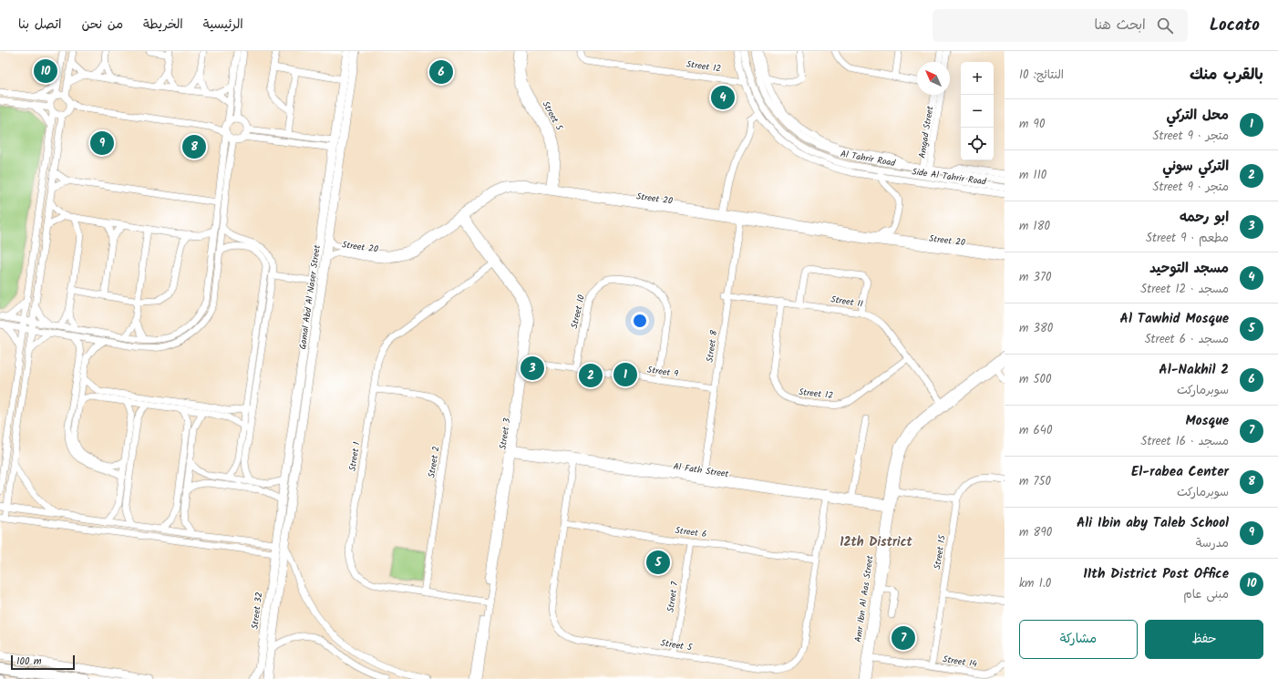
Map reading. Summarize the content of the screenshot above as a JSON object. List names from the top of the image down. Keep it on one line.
{"streets":{"main road":["Gamal Abd Al Naser Street","Street 32"],"street":["Street 12","Street 5","Amgad Street","Al Tahrir Road","Side Al Tahrir Road","Street 20","Street 11","Street 10","Street 8","Street 9","Street 3","Street 1","Street 2","Al Fath Street","Street 6","Street 15","Street 7","Amr Ibn Al Aas Street","Street 14"]},"crossings":[["Street 12","Side Al Tahrir Road"],["Street 12","Street 11"],["Street 5","Street 20"],["Street 5","Al Fath Street"],["Street 5","Street 6"],["Street 5","Street 7"],["Amgad Street","Al Tahrir Road"],["Al Tahrir Road","Side Al Tahrir Road"],["Street 20","Gamal Abd Al Naser Street"],["Street 20","Street 8"],["Street 20","Street 3"],["Gamal Abd Al Naser Street","Street 32"],["Street 11","Street 8"],["Street 11","Amr Ibn Al Aas Street"],["Street 10","Street 9"],["Street 8","Street 9"],["Street 8","Al Fath Street"],["Street 9","Street 3"],["Street 3","Street 1"],["Street 3","Al Fath Street"],["Street 1","Street 2"],["Al Fath Street","Amr Ibn Al Aas Street"],["Street 6","Street 7"],["Street 15","Street 14"],["Amr Ibn Al Aas Street","Street 14"]],"districts":["12th District"],"scale_bar":"100 m","north":"top left","page":{"header":"Locato","search":"ابحث هنا","nav":["الرئيسية","الخريطة","من نحن","اتصل بنا"],"heading":["بالقرب منك","النتائج: 10"],"pins":["10","6","4","9","8","3","1","2","5","7"],"map_buttons":["+","−"],"list":[{"mark":"1","name":"محل التركي","note":"متجر · Street 9","value":"90 m"},{"mark":"2","name":"التركي سوني","note":"متجر · Street 9","value":"110 m"},{"mark":"3","name":"ابو رحمه","note":"مطعم · Street 9","value":"180 m"},{"mark":"4","name":"مسجد التوحيد","note":"مسجد · Street 12","value":"370 m"},{"mark":"5","name":"Al Tawhid Mosque","note":"مسجد · Street 6","value":"380 m"},{"mark":"6","name":"Al-Nakhil 2","note":"سوبرماركت","value":"500 m"},{"mark":"7","name":"Mosque","note":"مسجد · Street 16","value":"640 m"},{"mark":"8","name":"El-rabea Center","note":"سوبرماركت","value":"750 m"},{"mark":"9","name":"Ali Ibin aby Taleb School","note":"مدرسة","value":"890 m"},{"mark":"10","name":"11th District Post Office","note":"مبنى عام","value":"1.0 km"}],"buttons":["حفظ","مشاركة"],"scale":"100 m"}}
